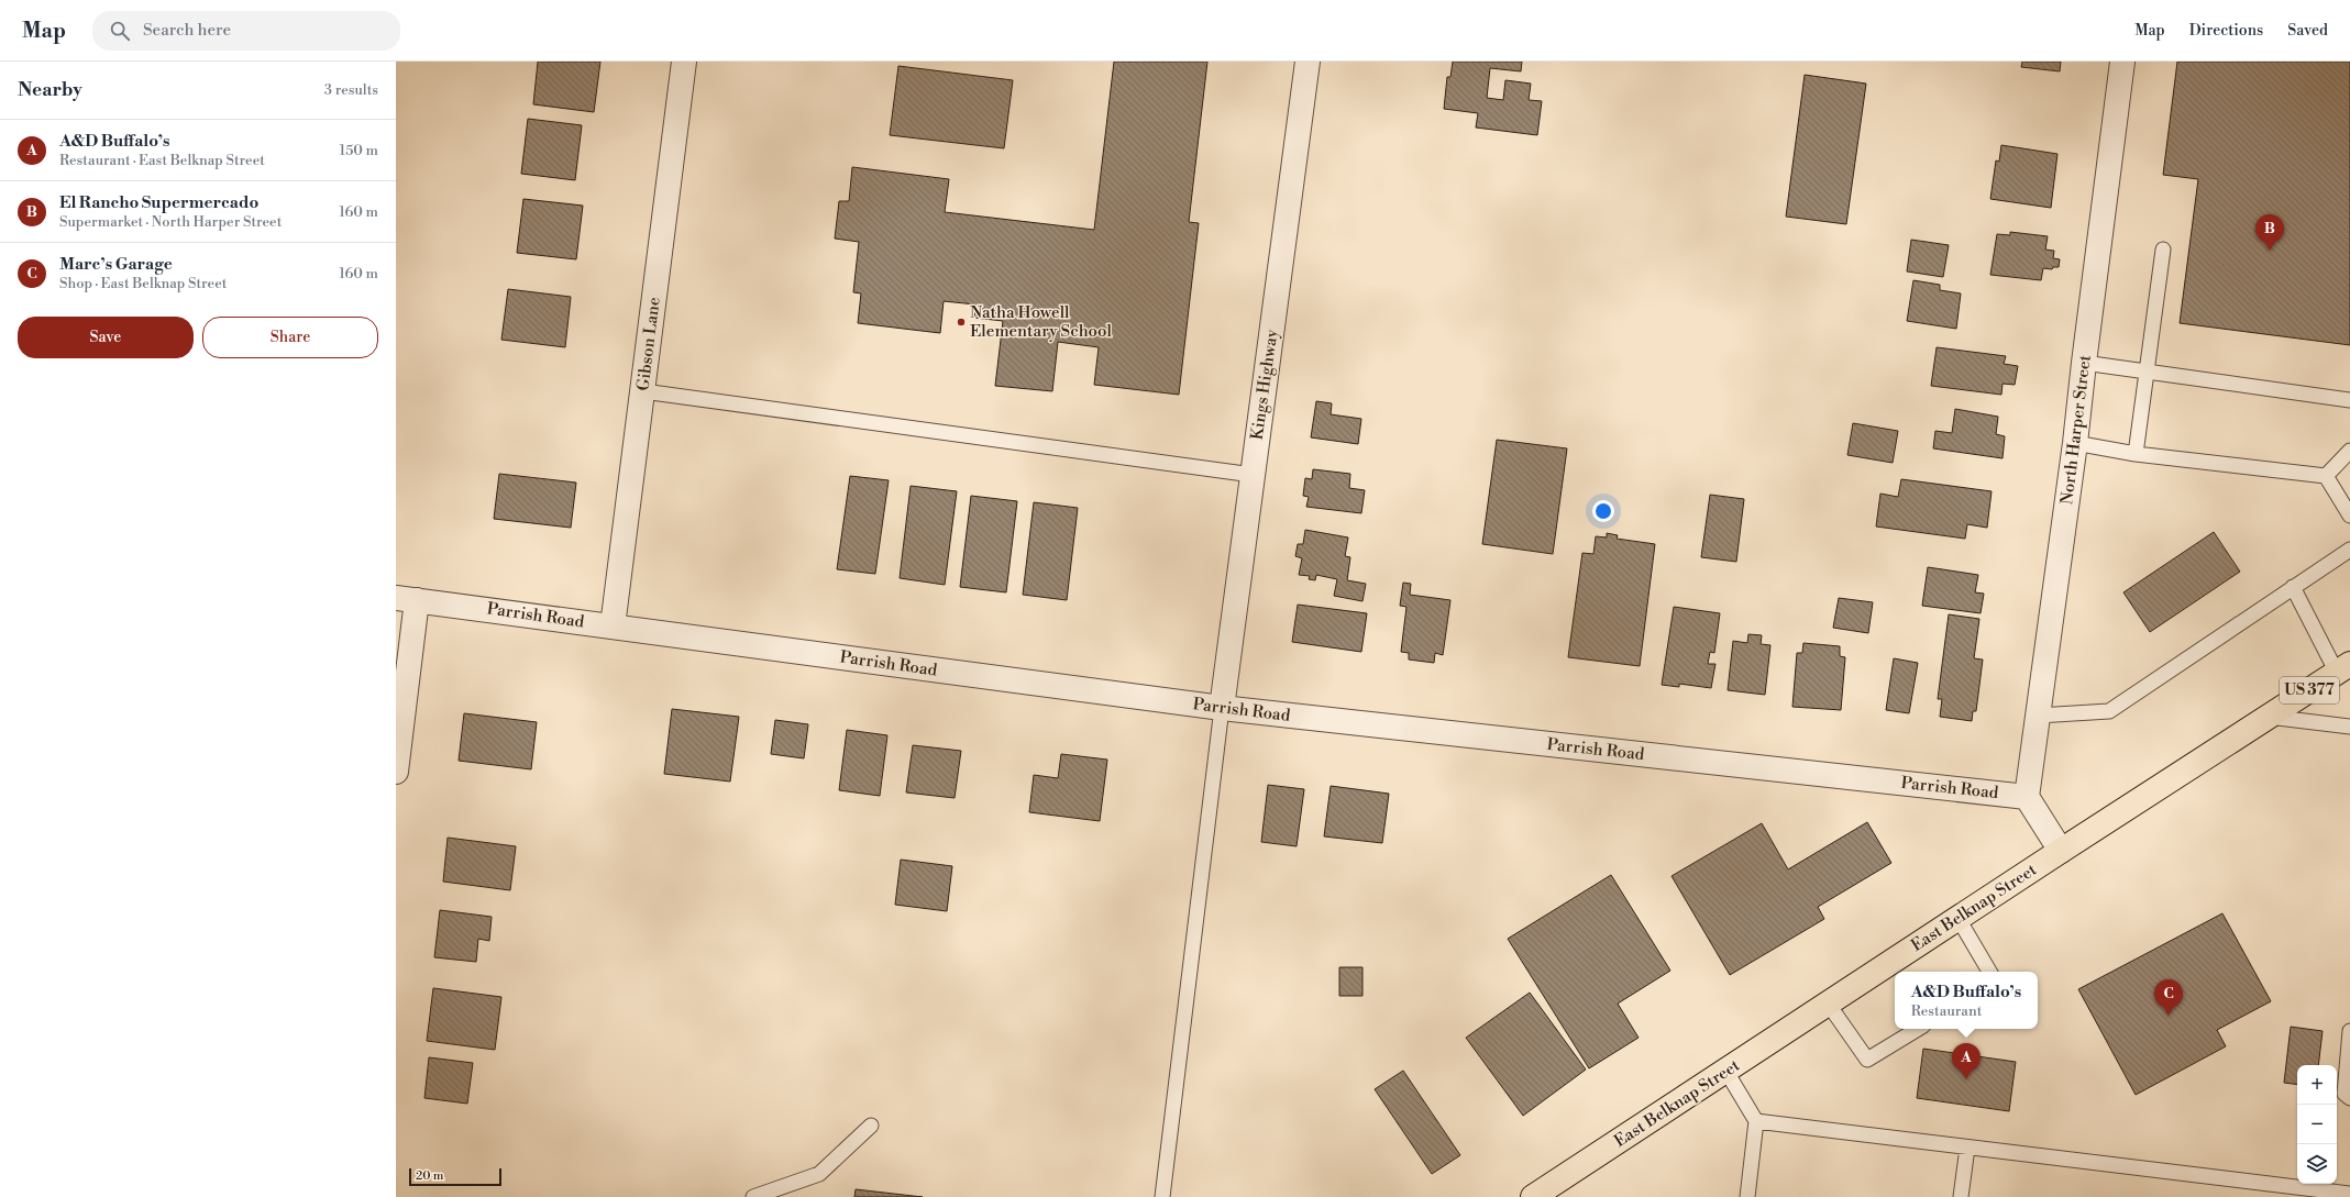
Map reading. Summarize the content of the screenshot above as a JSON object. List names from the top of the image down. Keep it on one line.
{"streets":{"main road":["US 377","East Belknap Street"],"street":["Gibson Lane","Kings Highway","North Harper Street","Parrish Road"]},"crossings":[["Gibson Lane","Parrish Road"],["Kings Highway","Parrish Road"],["North Harper Street","Parrish Road"]],"places":["Natha Howell Elementary School"],"scale_bar":"20 m","page":{"header":"Map","search":"Search here","nav":["Map","Directions","Saved"],"heading":["Nearby","3 results"],"list":[{"mark":"A","name":"A&D Buffalo’s","note":"Restaurant · East Belknap Street","value":"150 m"},{"mark":"B","name":"El Rancho Supermercado","note":"Supermarket · North Harper Street","value":"160 m"},{"mark":"C","name":"Marc’s Garage","note":"Shop · East Belknap Street","value":"160 m"}],"pins":["B","C","A"],"buttons":["Save","Share"],"popup":["A&D Buffalo’s","Restaurant"],"map_buttons":["+","−"],"scale":"20 m"}}
